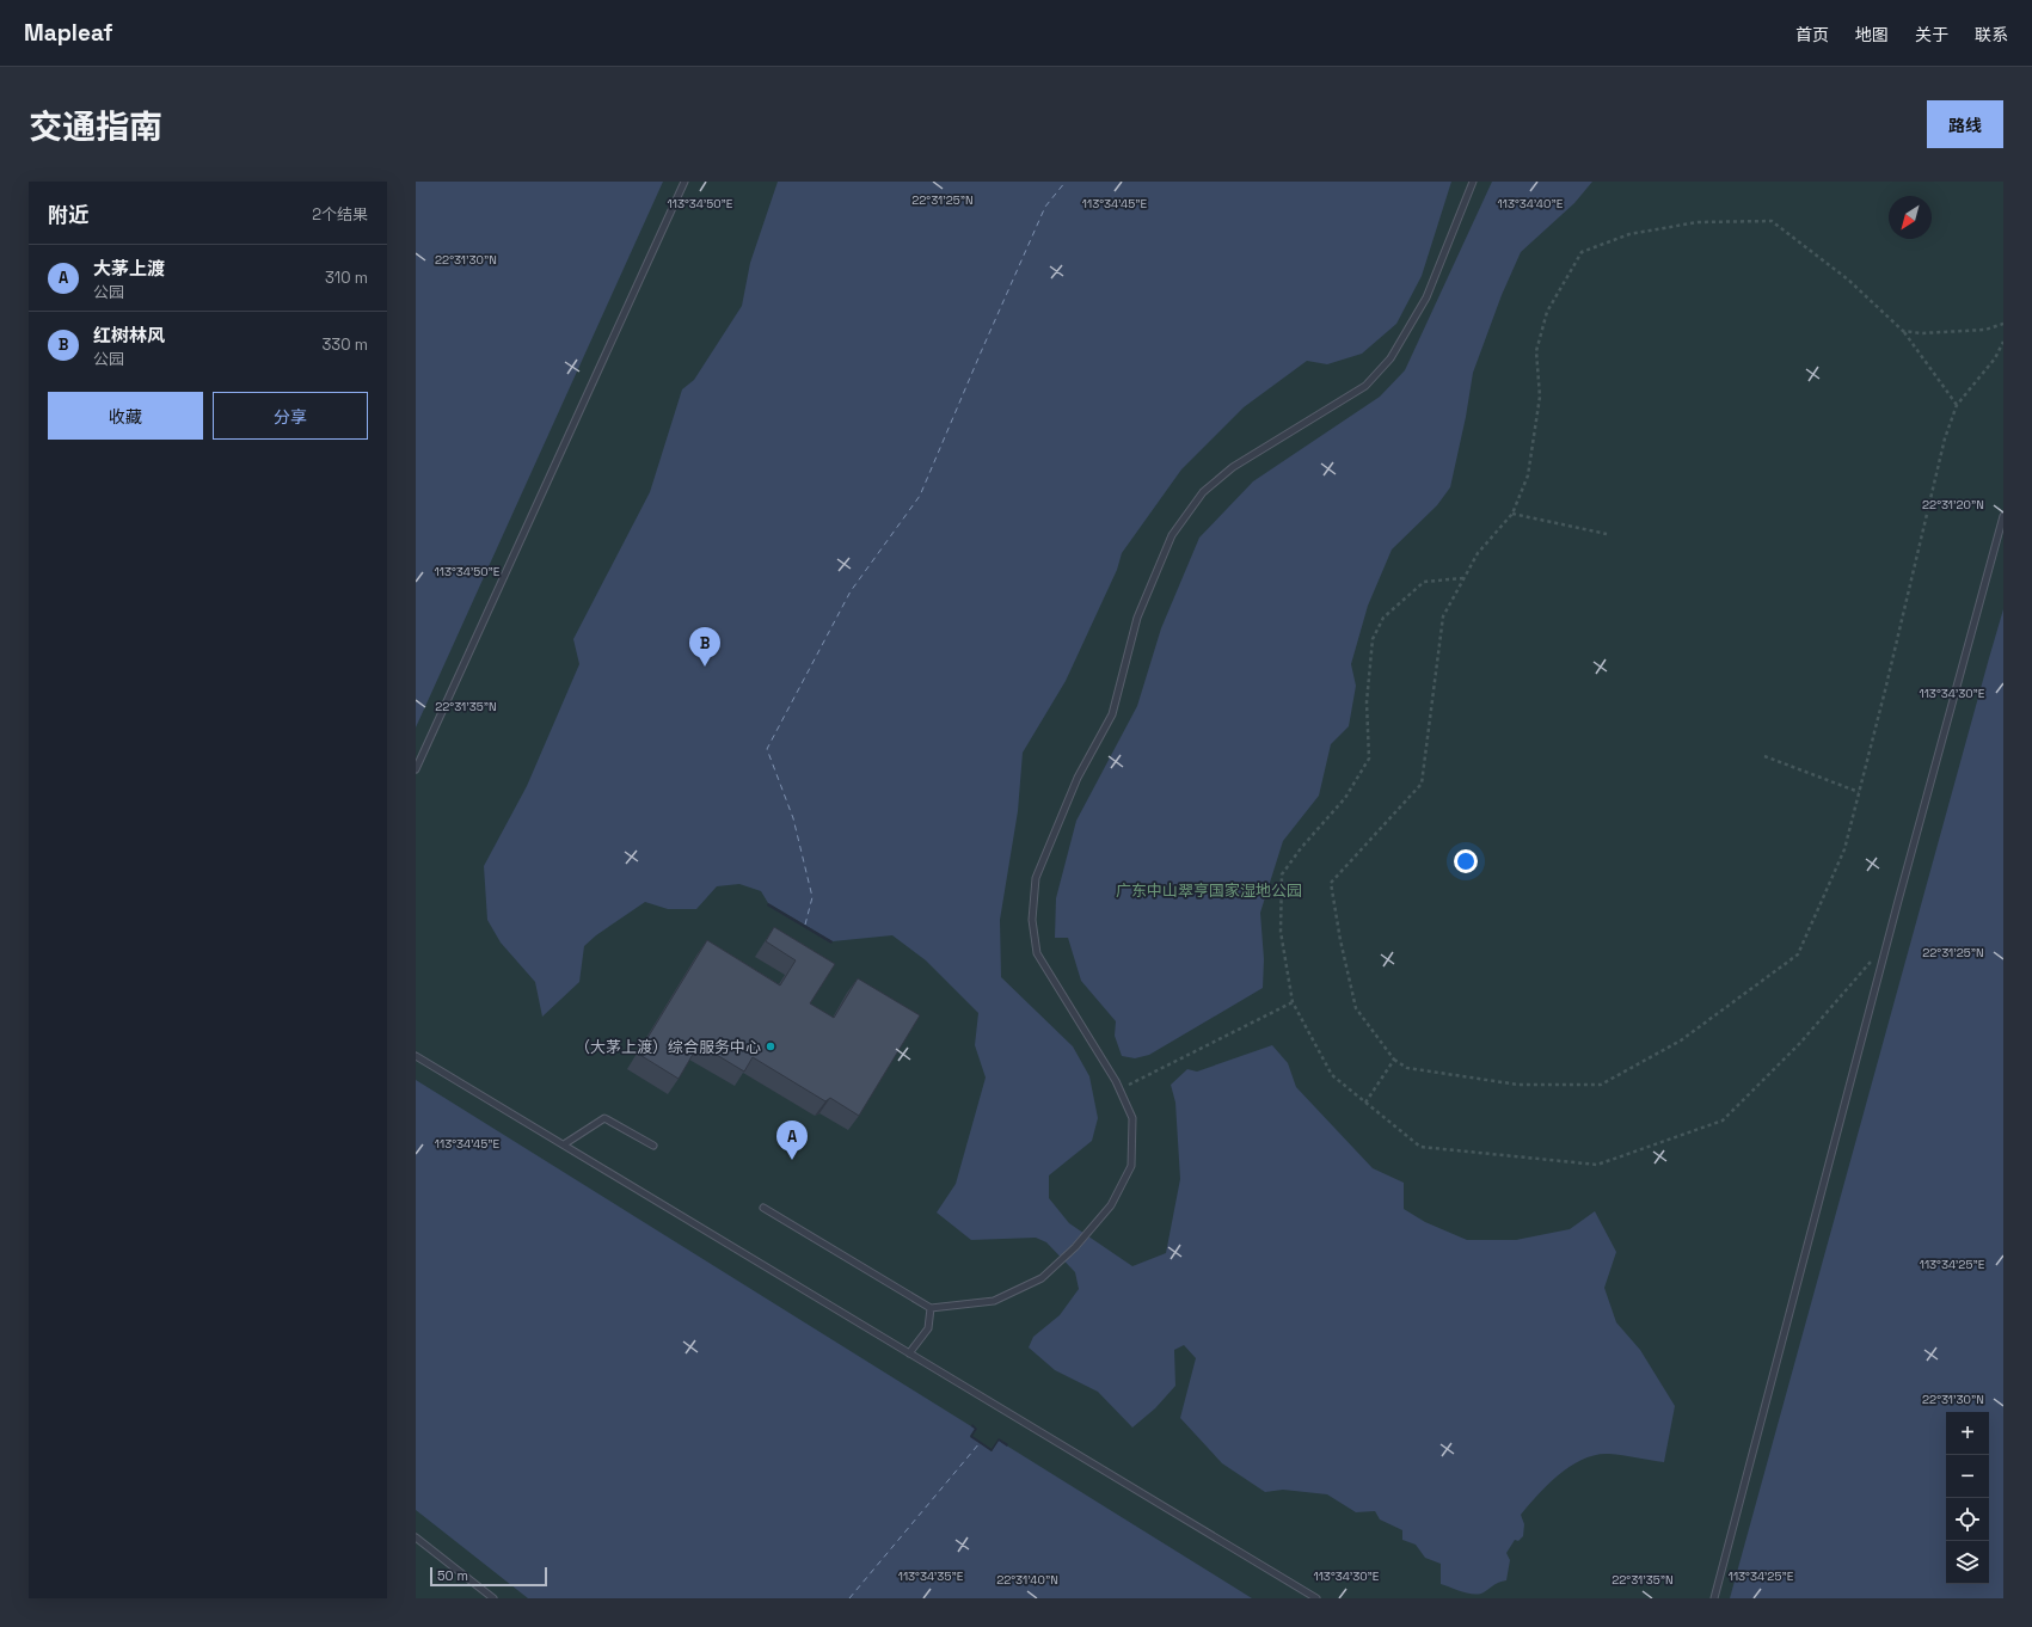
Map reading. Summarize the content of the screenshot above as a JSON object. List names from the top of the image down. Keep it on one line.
{"parks":["广东中山翠亨国家湿地公园"],"places":["（大茅上渡）综合服务中心"],"scale_bar":"50 m","north":"bottom left","page":{"header":"Mapleaf","nav":["首页","地图","关于","联系"],"title":"交通指南","buttons":["路线",["收藏","分享"]],"heading":["附近","2个结果"],"list":[{"mark":"A","name":"大茅上渡","note":"公园","value":"310 m"},{"mark":"B","name":"红树林风","note":"公园","value":"330 m"}],"pins":["B","A"],"map_buttons":["+","−"],"scale":"50 m"},"coordinates":["22°31'25\"N","113°34'45\"E","113°34'40\"E","113°34'50\"E","22°31'30\"N","22°31'20\"N","113°34'30\"E","22°31'35\"N","113°34'25\"E","113°34'35\"E","22°31'40\"N"]}
